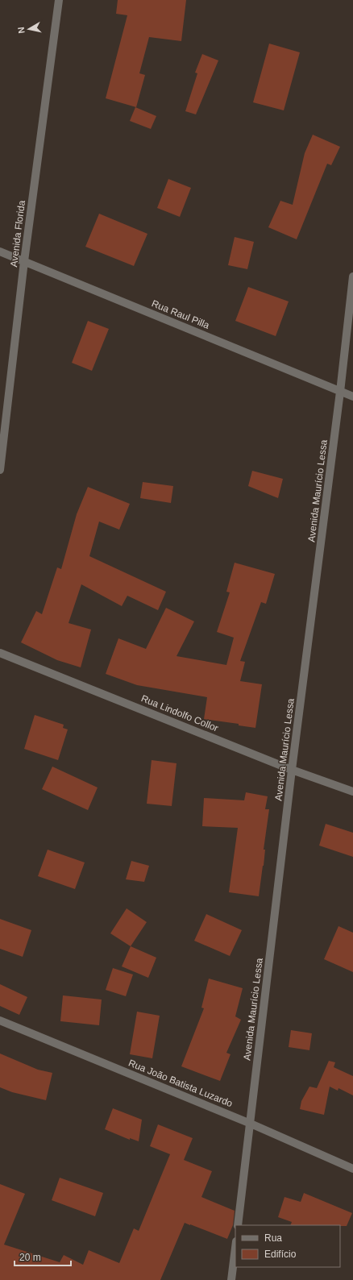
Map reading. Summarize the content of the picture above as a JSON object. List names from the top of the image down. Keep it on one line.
{"streets":{"street":["Avenida Florida","Rua Raul Pilla","Avenida Maurício Lessa","Rua Lindolfo Collor","Rua João Batista Luzardo"]},"crossings":[["Avenida Florida","Rua Raul Pilla"],["Rua Raul Pilla","Avenida Maurício Lessa"],["Avenida Maurício Lessa","Rua Lindolfo Collor"],["Avenida Maurício Lessa","Rua João Batista Luzardo"]],"legend":["Rua","Edifício"],"scale_bar":"20 m","north":"left"}
